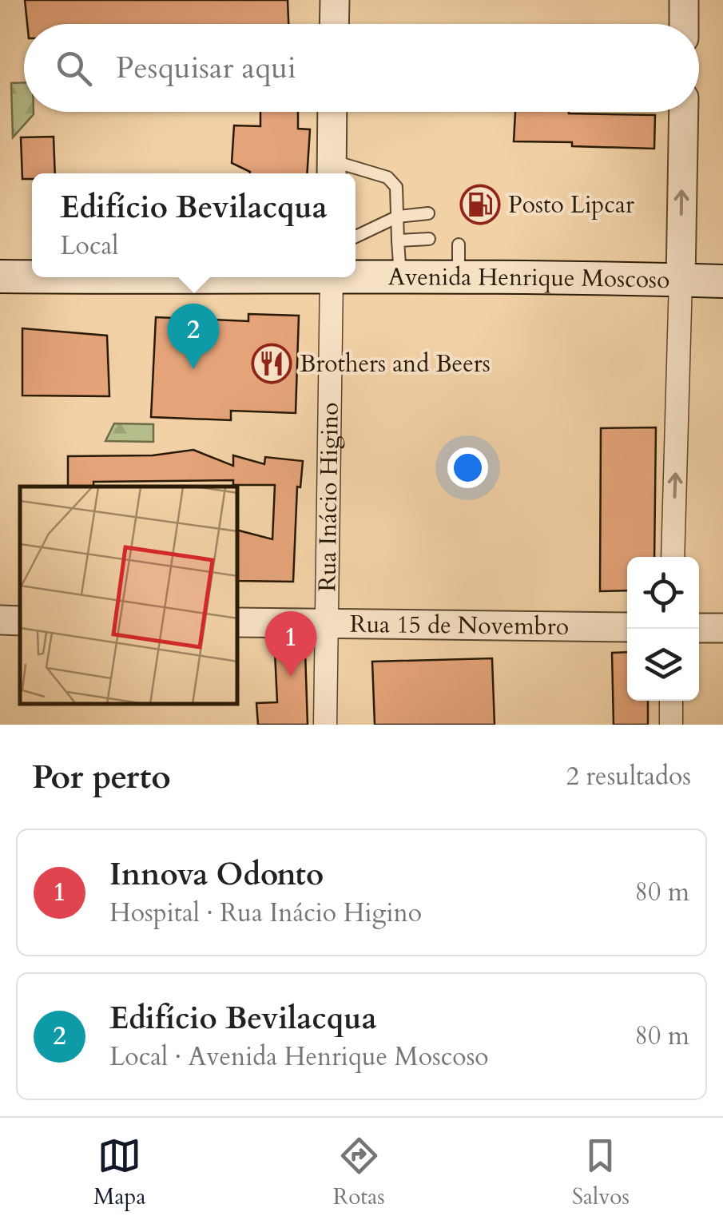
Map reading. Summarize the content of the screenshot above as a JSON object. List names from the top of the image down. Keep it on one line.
{"streets":{"main road":["Avenida Henrique Moscoso"],"street":["Rua Inácio Higino","Rua 15 de Novembro"]},"crossings":[["Rua Inácio Higino","Rua 15 de Novembro"]],"places":{"fuel station":["Posto Lipcar"],"restaurant":["Brothers and Beers"]},"page":{"search":"Pesquisar aqui","popup":["Edifício Bevilacqua","Local"],"pins":["2","1"],"heading":["Por perto","2 resultados"],"list":[{"mark":"1","name":"Innova Odonto","note":"Hospital · Rua Inácio Higino","value":"80 m"},{"mark":"2","name":"Edifício Bevilacqua","note":"Local · Avenida Henrique Moscoso","value":"80 m"}],"nav":["Mapa","Rotas","Salvos"]}}
